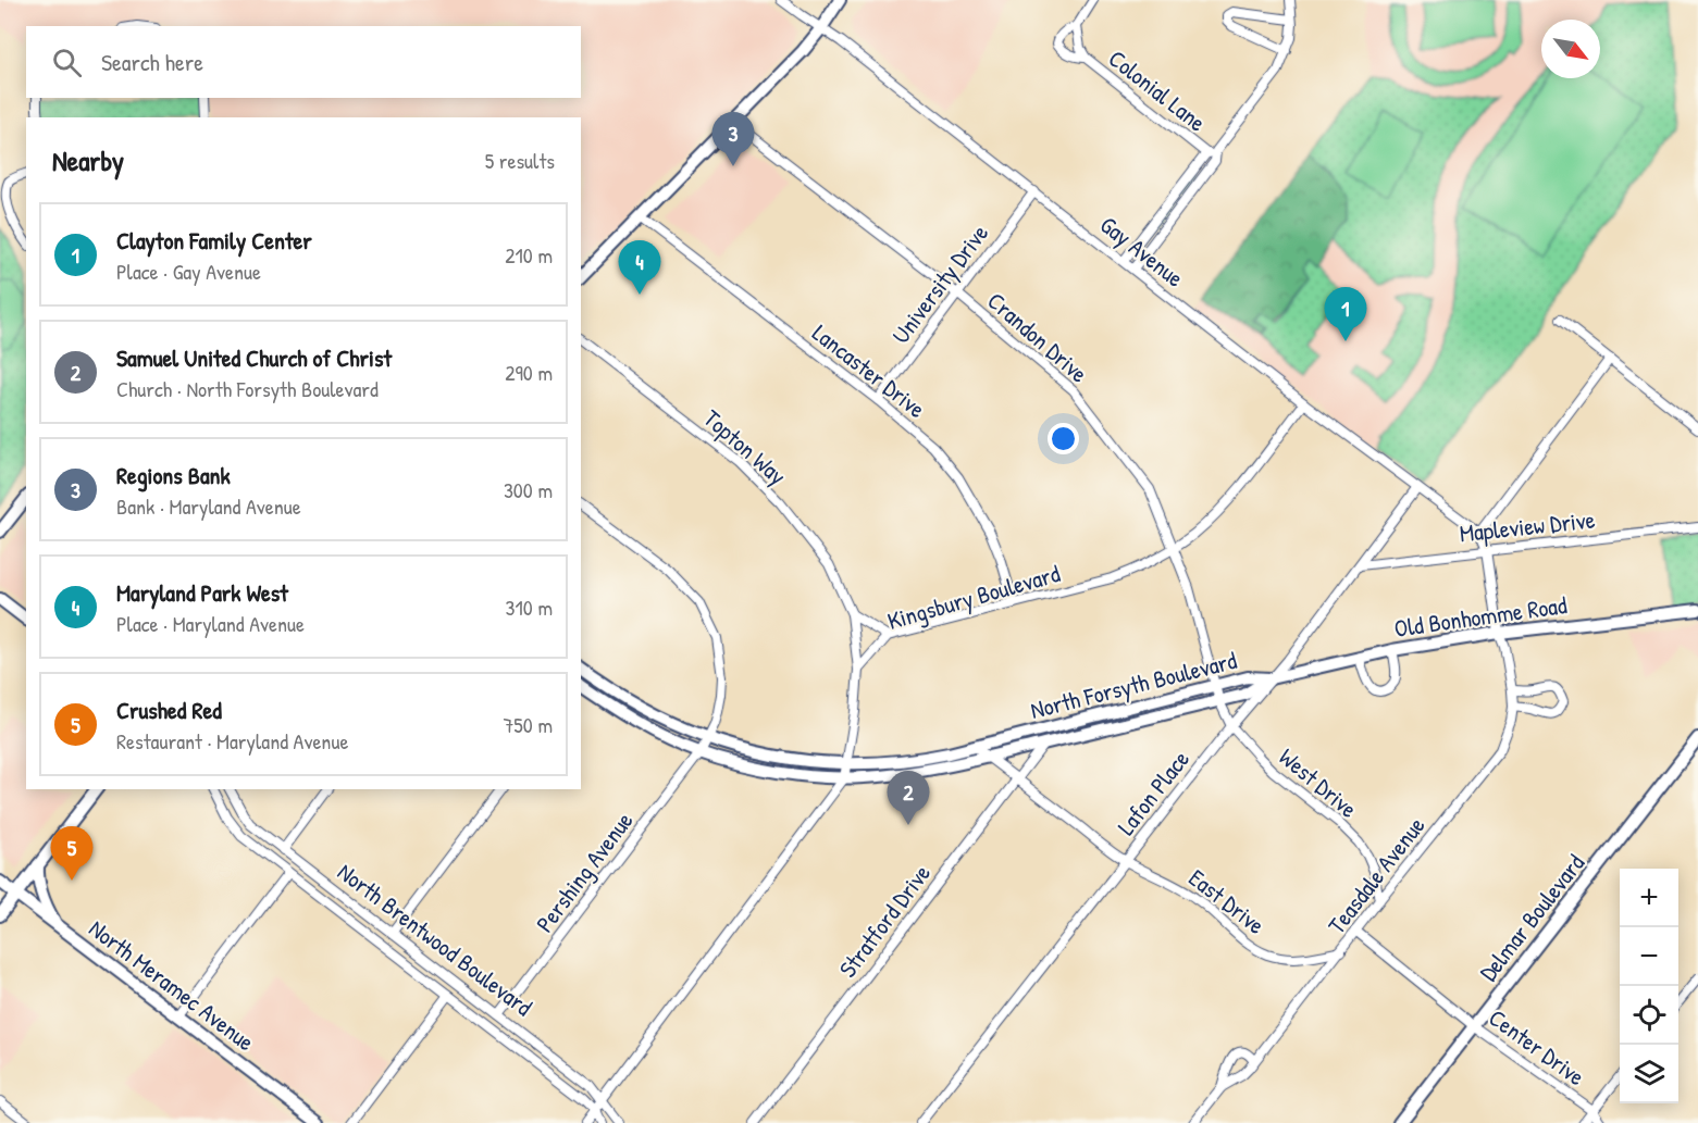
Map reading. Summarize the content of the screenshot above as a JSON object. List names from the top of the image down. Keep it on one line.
{"streets":{"street":["Colonial Lane","Gay Avenue","University Drive","Crandon Drive","Lancaster Drive","Topton Way","Mapleview Drive","Kingsbury Boulevard","Old Bonhomme Road","North Forsyth Boulevard","West Drive","Lafon Place","Pershing Avenue","Teasdale Avenue","East Drive","Delmar Boulevard","Stratford Drive","North Brentwood Boulevard","North Meramec Avenue","Center Drive"]},"crossings":[["Colonial Lane","Gay Avenue"],["Gay Avenue","University Drive"],["Gay Avenue","Kingsbury Boulevard"],["Gay Avenue","Lafon Place"],["Gay Avenue","Teasdale Avenue"],["University Drive","Crandon Drive"],["University Drive","Lancaster Drive"],["Crandon Drive","Kingsbury Boulevard"],["Crandon Drive","North Forsyth Boulevard"],["Crandon Drive","West Drive"],["Lancaster Drive","Kingsbury Boulevard"],["Topton Way","Kingsbury Boulevard"],["Mapleview Drive","Lafon Place"],["Mapleview Drive","Teasdale Avenue"],["Old Bonhomme Road","North Forsyth Boulevard"],["Old Bonhomme Road","Lafon Place"],["Old Bonhomme Road","Teasdale Avenue"],["North Forsyth Boulevard","West Drive"],["North Forsyth Boulevard","Lafon Place"],["North Forsyth Boulevard","Pershing Avenue"],["North Forsyth Boulevard","East Drive"],["North Forsyth Boulevard","Stratford Drive"],["West Drive","Lafon Place"],["West Drive","Teasdale Avenue"],["Lafon Place","East Drive"],["Pershing Avenue","North Brentwood Boulevard"],["Teasdale Avenue","East Drive"],["Teasdale Avenue","Center Drive"],["East Drive","Stratford Drive"],["Delmar Boulevard","Center Drive"]],"north":"bottom right","page":{"search":"Search here","pins":["3","4","1","2","5"],"heading":["Nearby","5 results"],"list":[{"mark":"1","name":"Clayton Family Center","note":"Place · Gay Avenue","value":"210 m"},{"mark":"2","name":"Samuel United Church of Christ","note":"Church · North Forsyth Boulevard","value":"290 m"},{"mark":"3","name":"Regions Bank","note":"Bank · Maryland Avenue","value":"300 m"},{"mark":"4","name":"Maryland Park West","note":"Place · Maryland Avenue","value":"310 m"},{"mark":"5","name":"Crushed Red","note":"Restaurant · Maryland Avenue","value":"750 m"}],"map_buttons":["+","−"]}}
